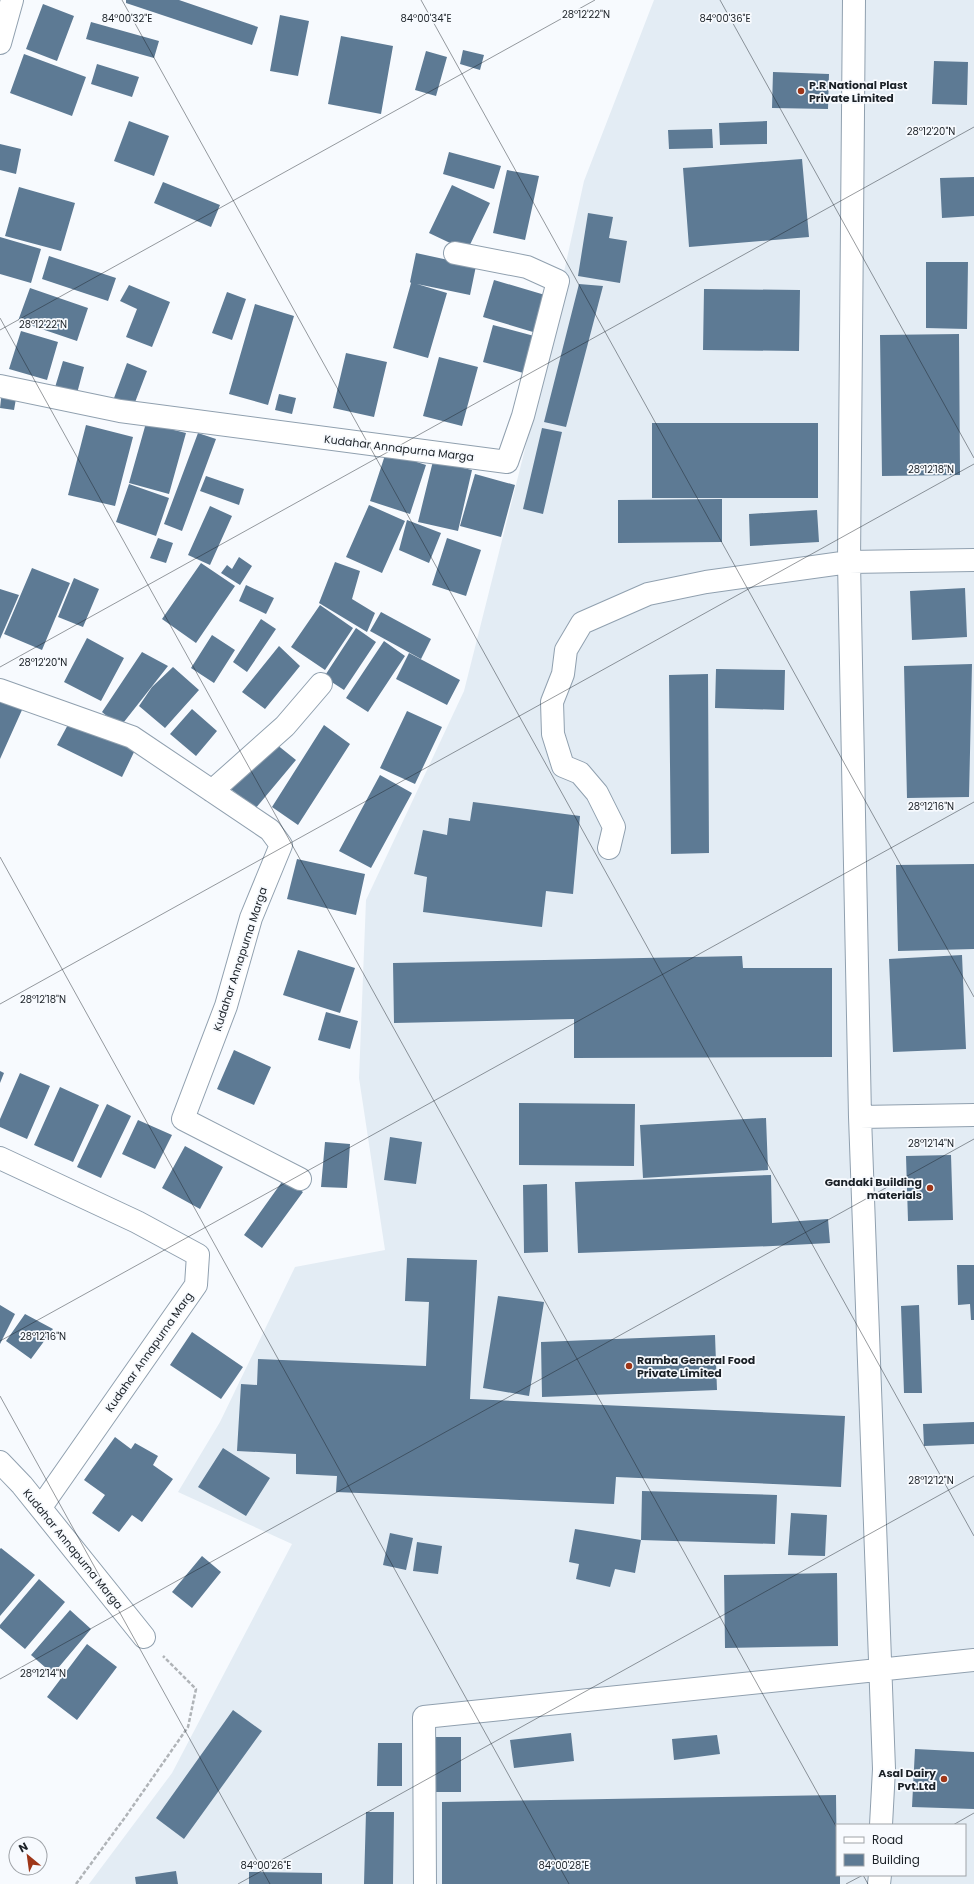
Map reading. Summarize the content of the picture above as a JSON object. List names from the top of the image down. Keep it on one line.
{"streets":{"street":["Kudahar Annapurna Marga","Kudahar Annapurna Marg"]},"crossings":[["Kudahar Annapurna Marga","Kudahar Annapurna Marg"]],"places":["P.R National Plast Private Limited","Gandaki Building materials","Ramba General Food Private Limited","Asal Dairy Pvt.Ltd"],"legend":["Road","Building"],"north":"top left","coordinates":["28°12'22\"N","84°00'32\"E","84°00'34\"E","84°00'36\"E","28°12'20\"N","28°12'18\"N","28°12'16\"N","28°12'14\"N","28°12'12\"N","84°00'26\"E","84°00'28\"E"]}
